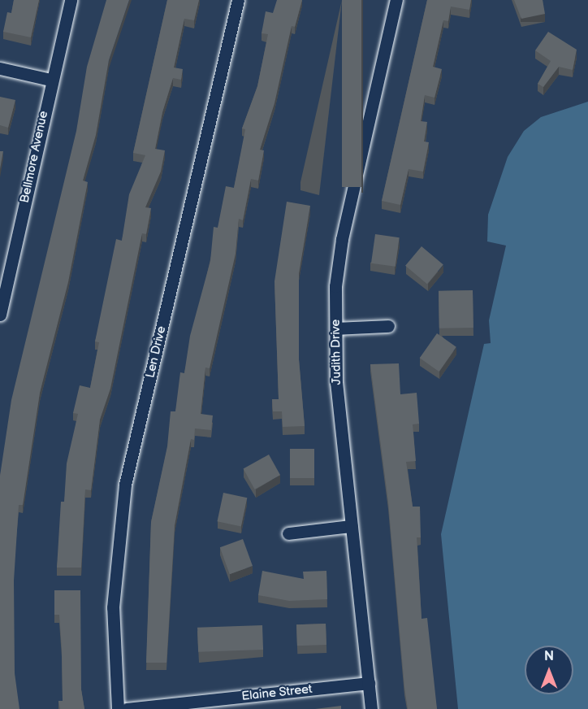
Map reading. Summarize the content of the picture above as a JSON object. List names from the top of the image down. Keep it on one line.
{"streets":{"street":["Bellmore Avenue","Len Drive","Judith Drive","Elaine Street"]},"crossings":[["Judith Drive","Elaine Street"]],"north":"top"}
